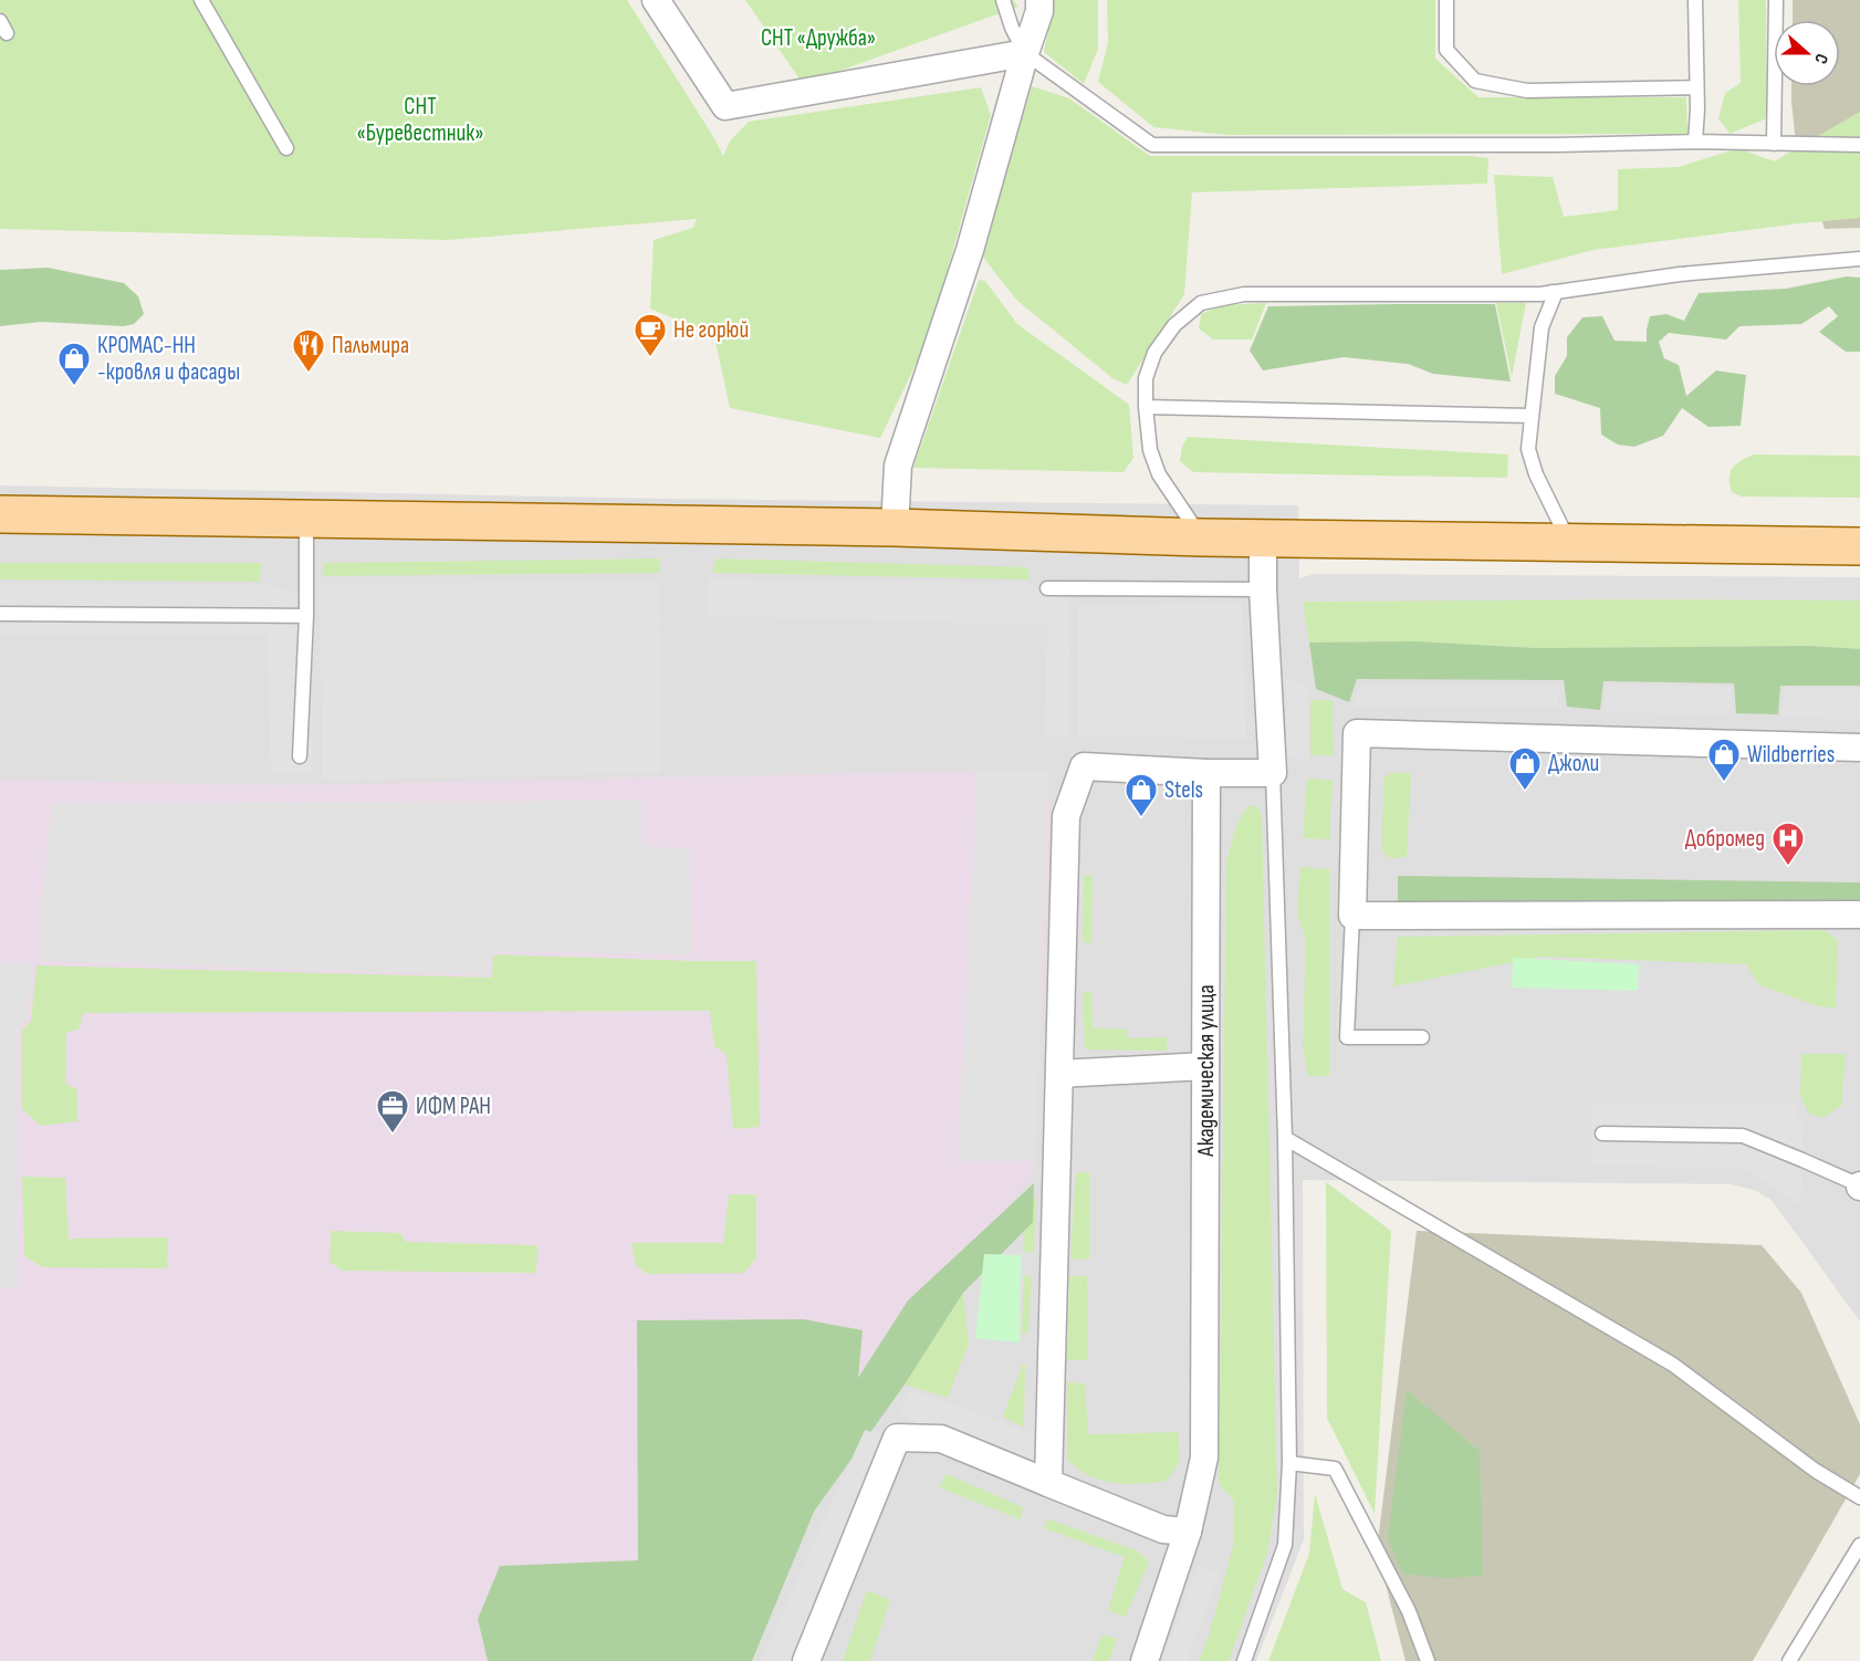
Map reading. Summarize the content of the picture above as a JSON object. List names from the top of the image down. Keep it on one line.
{"streets":{"street":["Академическая улица"]},"parks":["СНТ «Дружба»","СНТ «Буревестник»"],"places":{"cafe":["Не горюй"],"restaurant":["Пальмира"],"shop":["КРОМАС-НН -кровля и фасады","Wildberries","Джоли","Stels"],"hospital":["Добромед"],"office":["ИФМ РАН"]},"north":"right"}
